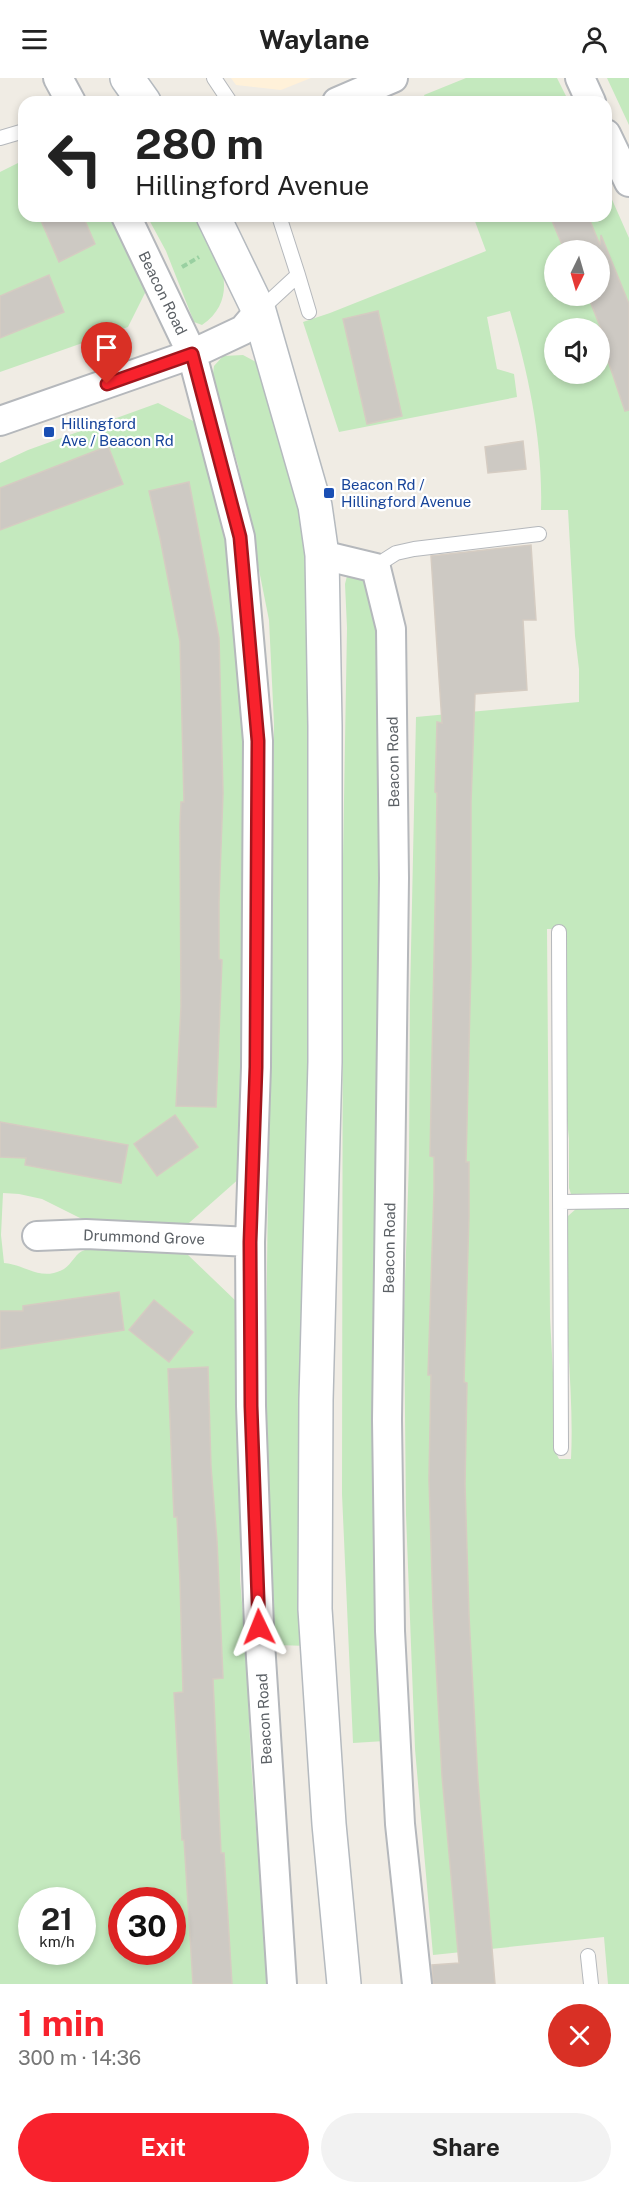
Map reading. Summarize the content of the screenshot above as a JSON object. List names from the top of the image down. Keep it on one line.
{"streets":{"street":["Beacon Road","Drummond Grove"]},"crossings":[["Beacon Road","Drummond Grove"]],"places":{"transit":["Hillingford Ave / Beacon Rd","Beacon Rd / Hillingford Avenue"]},"north":"bottom","page":{"header":"Waylane","turn":["280 m","Hillingford Avenue"],"speed":"21 km/h","limit":"30","heading":["1 min","300 m · 14:36"],"buttons":["Exit","Share"]}}
